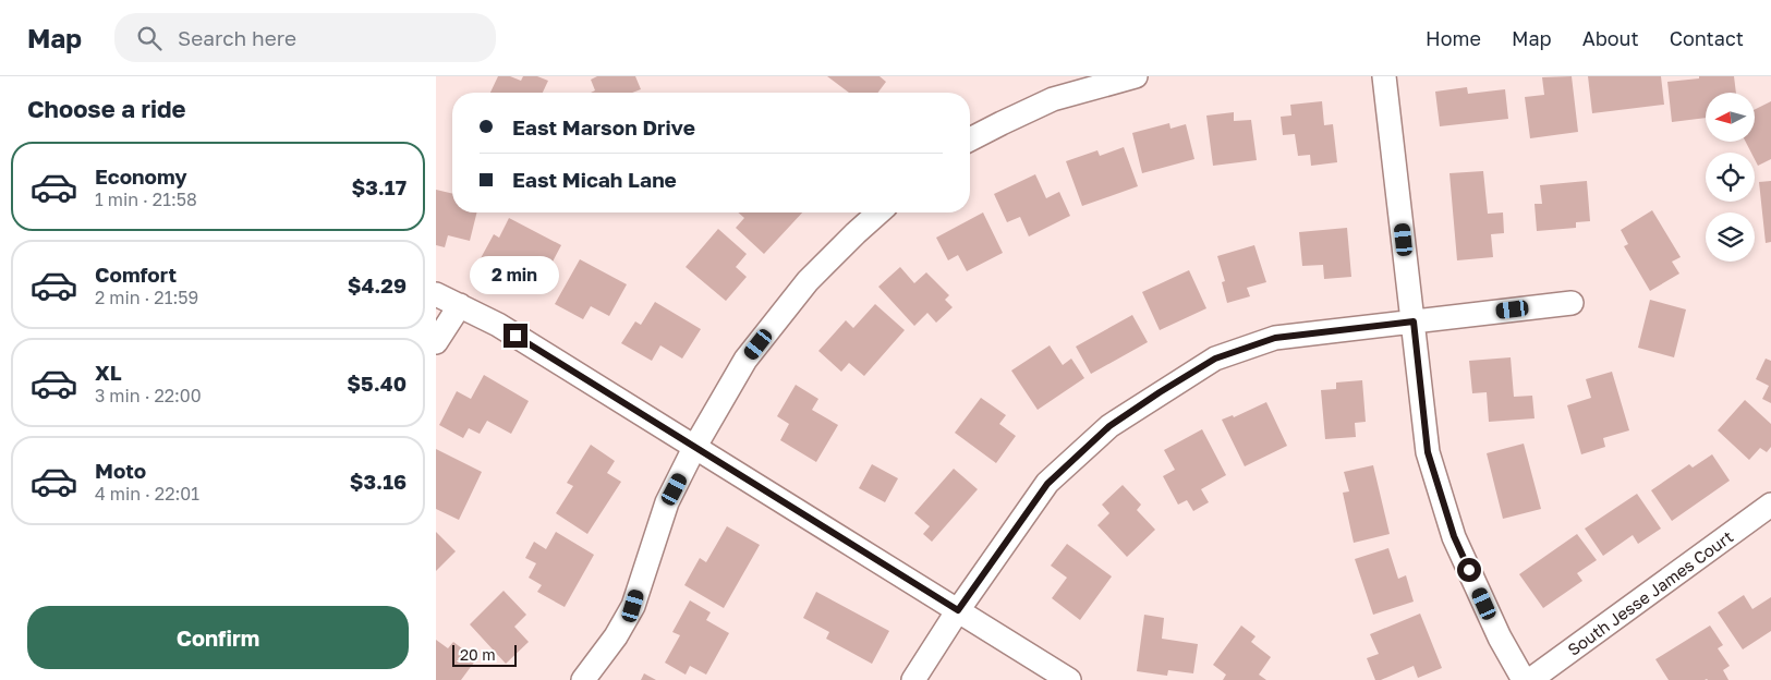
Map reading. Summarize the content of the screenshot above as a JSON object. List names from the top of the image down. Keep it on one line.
{"streets":{"street":["South Jesse James Court"]},"scale_bar":"20 m","north":"left","page":{"header":"Map","search":"Search here","nav":["Home","Map","About","Contact"],"heading":"Choose a ride","banner":["East Marson Drive","East Micah Lane"],"list":[{"name":"Economy","note":"1 min · 21:58","value":"$3.17"},{"name":"Comfort","note":"2 min · 21:59","value":"$4.29"},{"name":"XL","note":"3 min · 22:00","value":"$5.40"},{"name":"Moto","note":"4 min · 22:01","value":"$3.16"}],"bubble":"2 min","buttons":"Confirm","scale":"20 m"}}
